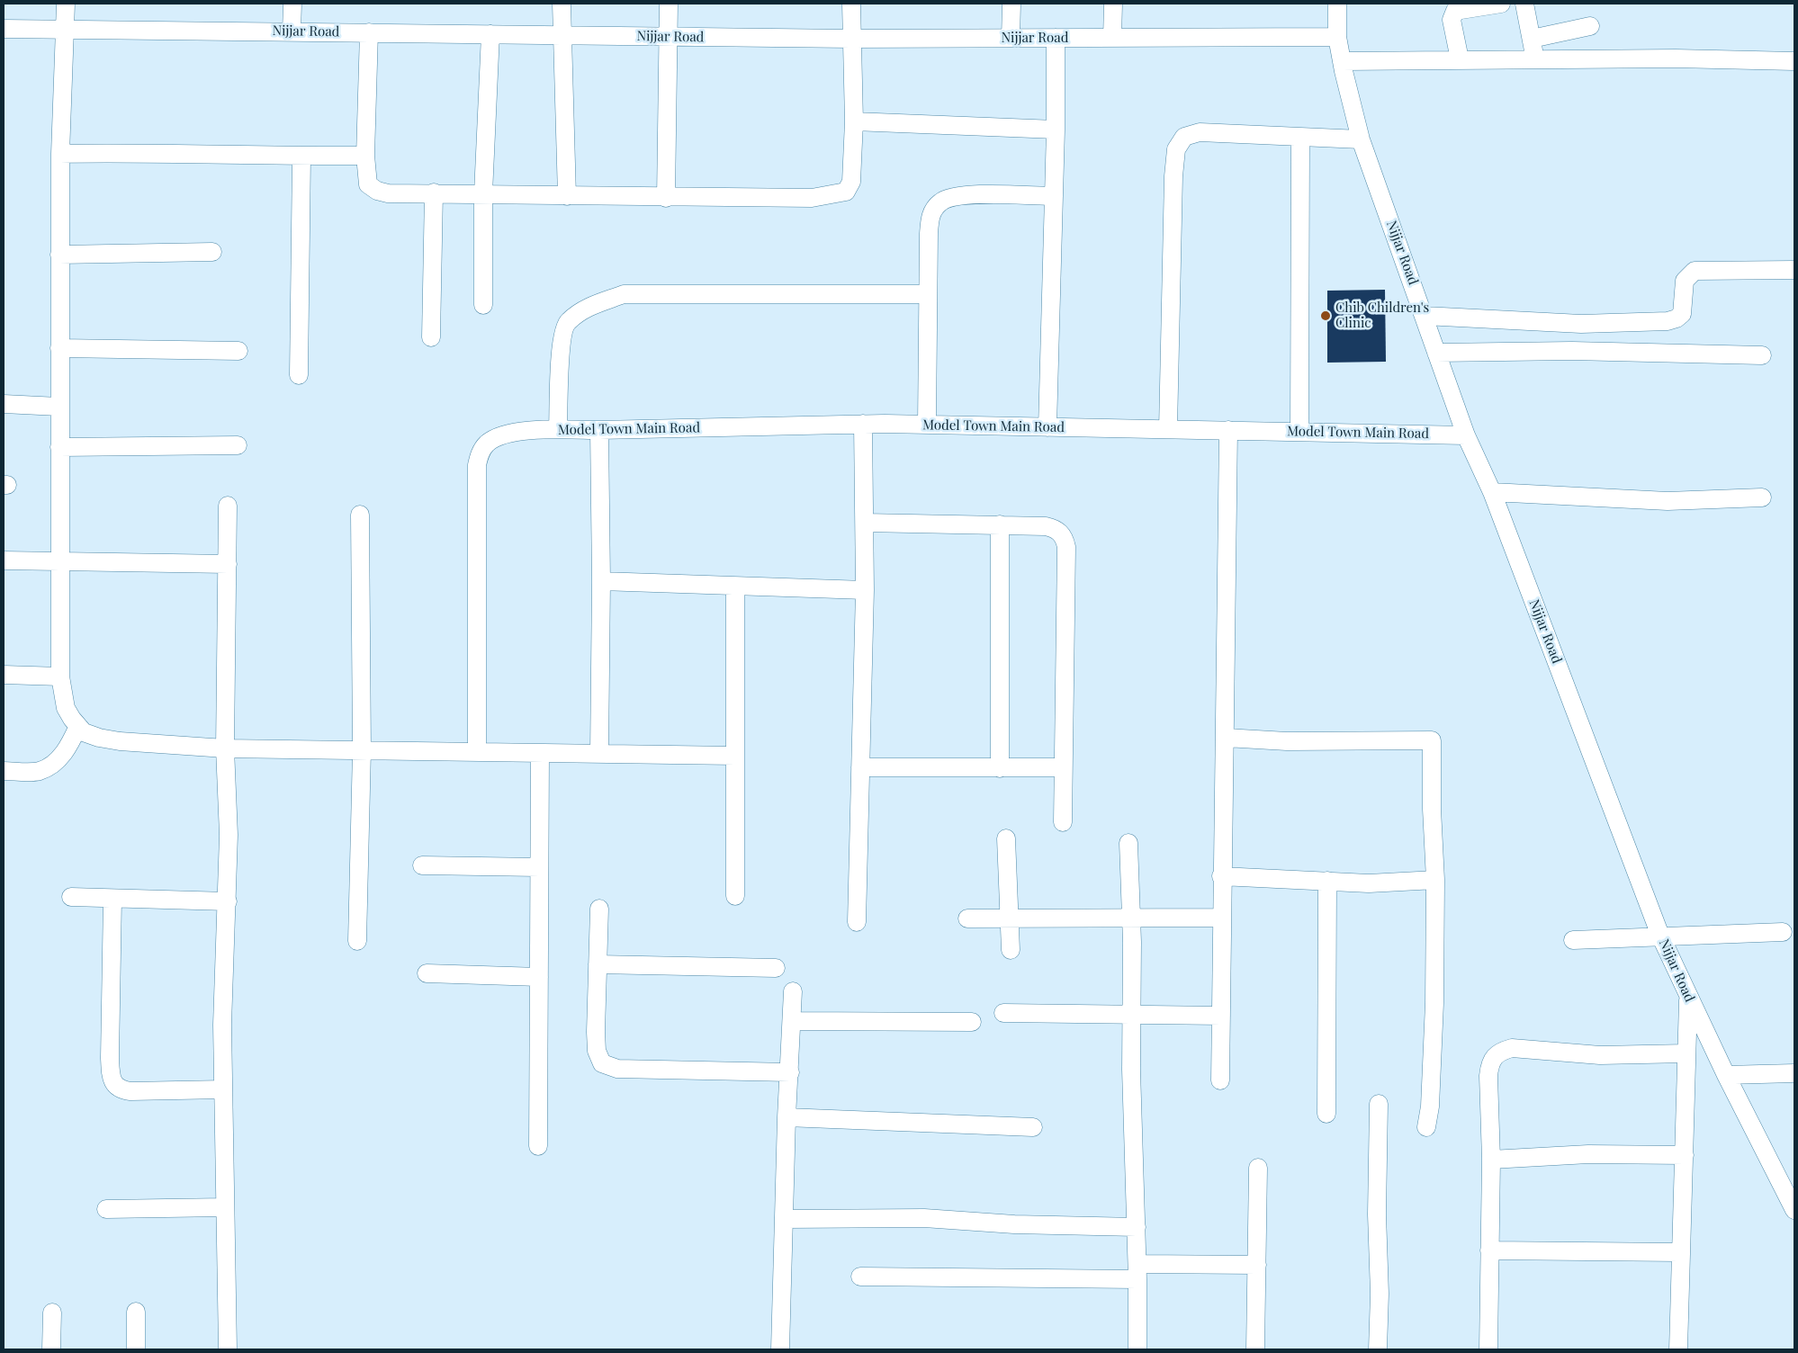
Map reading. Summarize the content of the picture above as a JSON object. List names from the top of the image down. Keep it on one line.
{"streets":{"street":["Nijjar Road","Model Town Main Road"]},"crossings":[["Nijjar Road","Model Town Main Road"]],"places":["Chib Children's Clinic"]}
